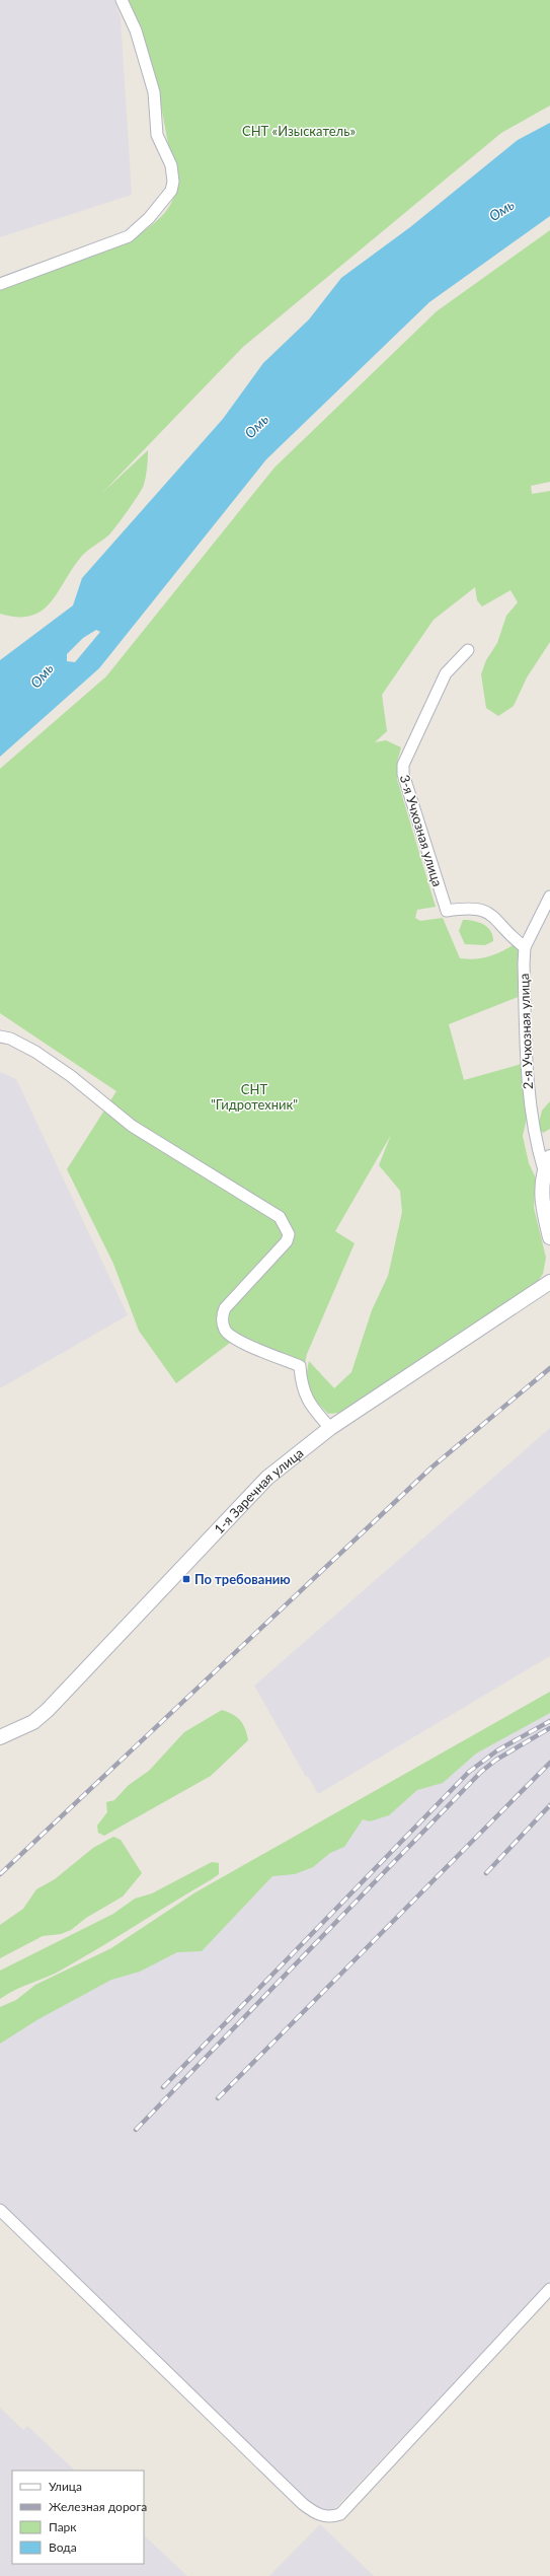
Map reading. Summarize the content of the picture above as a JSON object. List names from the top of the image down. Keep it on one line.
{"streets":{"street":["3-я Учхозная улица","2-я Учхозная улица","1-я Заречная улица"]},"crossings":[["3-я Учхозная улица","2-я Учхозная улица"]],"water":["Омь"],"parks":["СНТ «Изыскатель»","СНТ \"Гидротехник\""],"places":{"transit":["По требованию"]},"legend":["Улица","Железная дорога","Парк","Вода"]}
